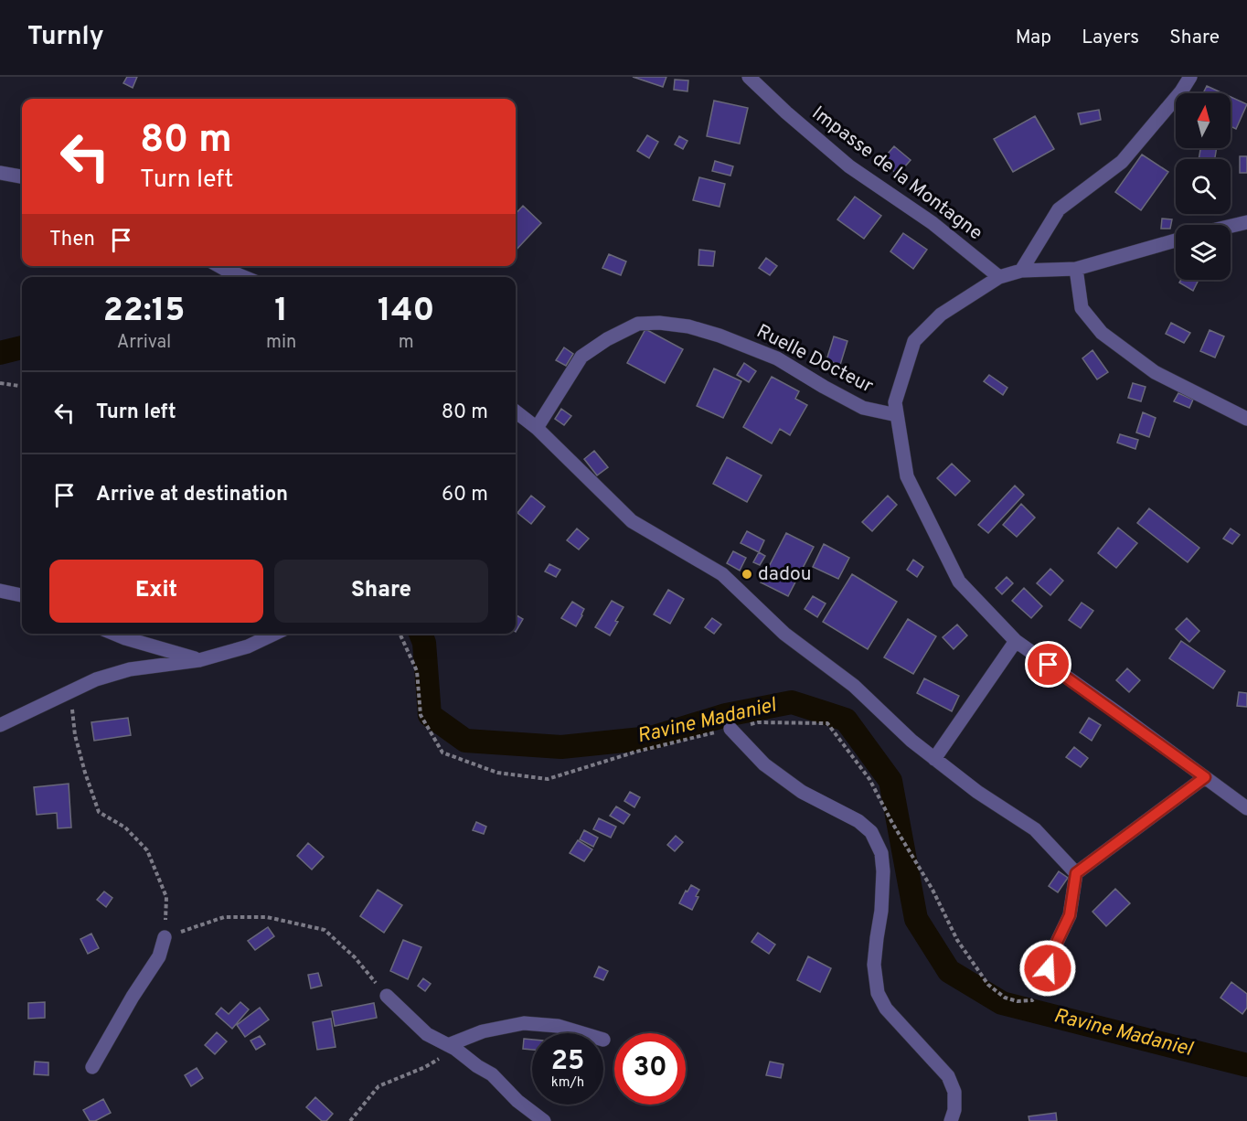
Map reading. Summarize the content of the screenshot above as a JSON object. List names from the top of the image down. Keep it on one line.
{"streets":{"street":["Impasse de la Montagne","Ruelle Docteur"]},"water":["Ravine Madaniel"],"places":["dadou"],"north":"top","page":{"header":"Turnly","nav":["Map","Layers","Share"],"turn":["80 m","Turn left"],"then":"Then","eta":["22:15","Arrival","1","min","140","m"],"list":[{"name":"Turn left","value":"80 m"},{"name":"Arrive at destination","value":"60 m"}],"buttons":["Exit","Share"],"speed":"25 km/h","limit":"30"}}
